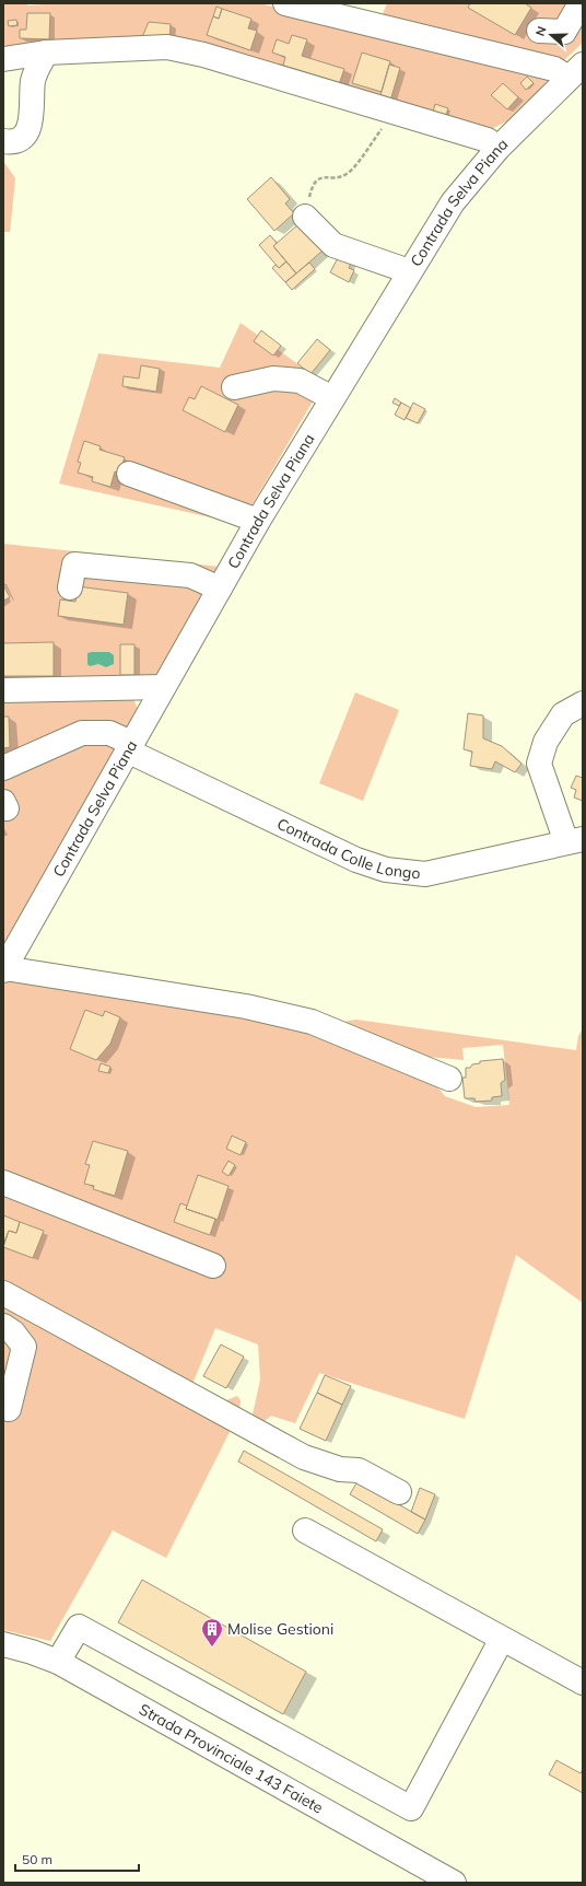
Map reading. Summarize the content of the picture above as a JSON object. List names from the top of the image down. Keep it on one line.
{"streets":{"street":["Contrada Selva Piana","Contrada Colle Longo","Strada Provinciale 143 Faiete"]},"crossings":[["Contrada Selva Piana","Contrada Colle Longo"]],"places":{"building":["Molise Gestioni"]},"scale_bar":"50 m","north":"left"}
